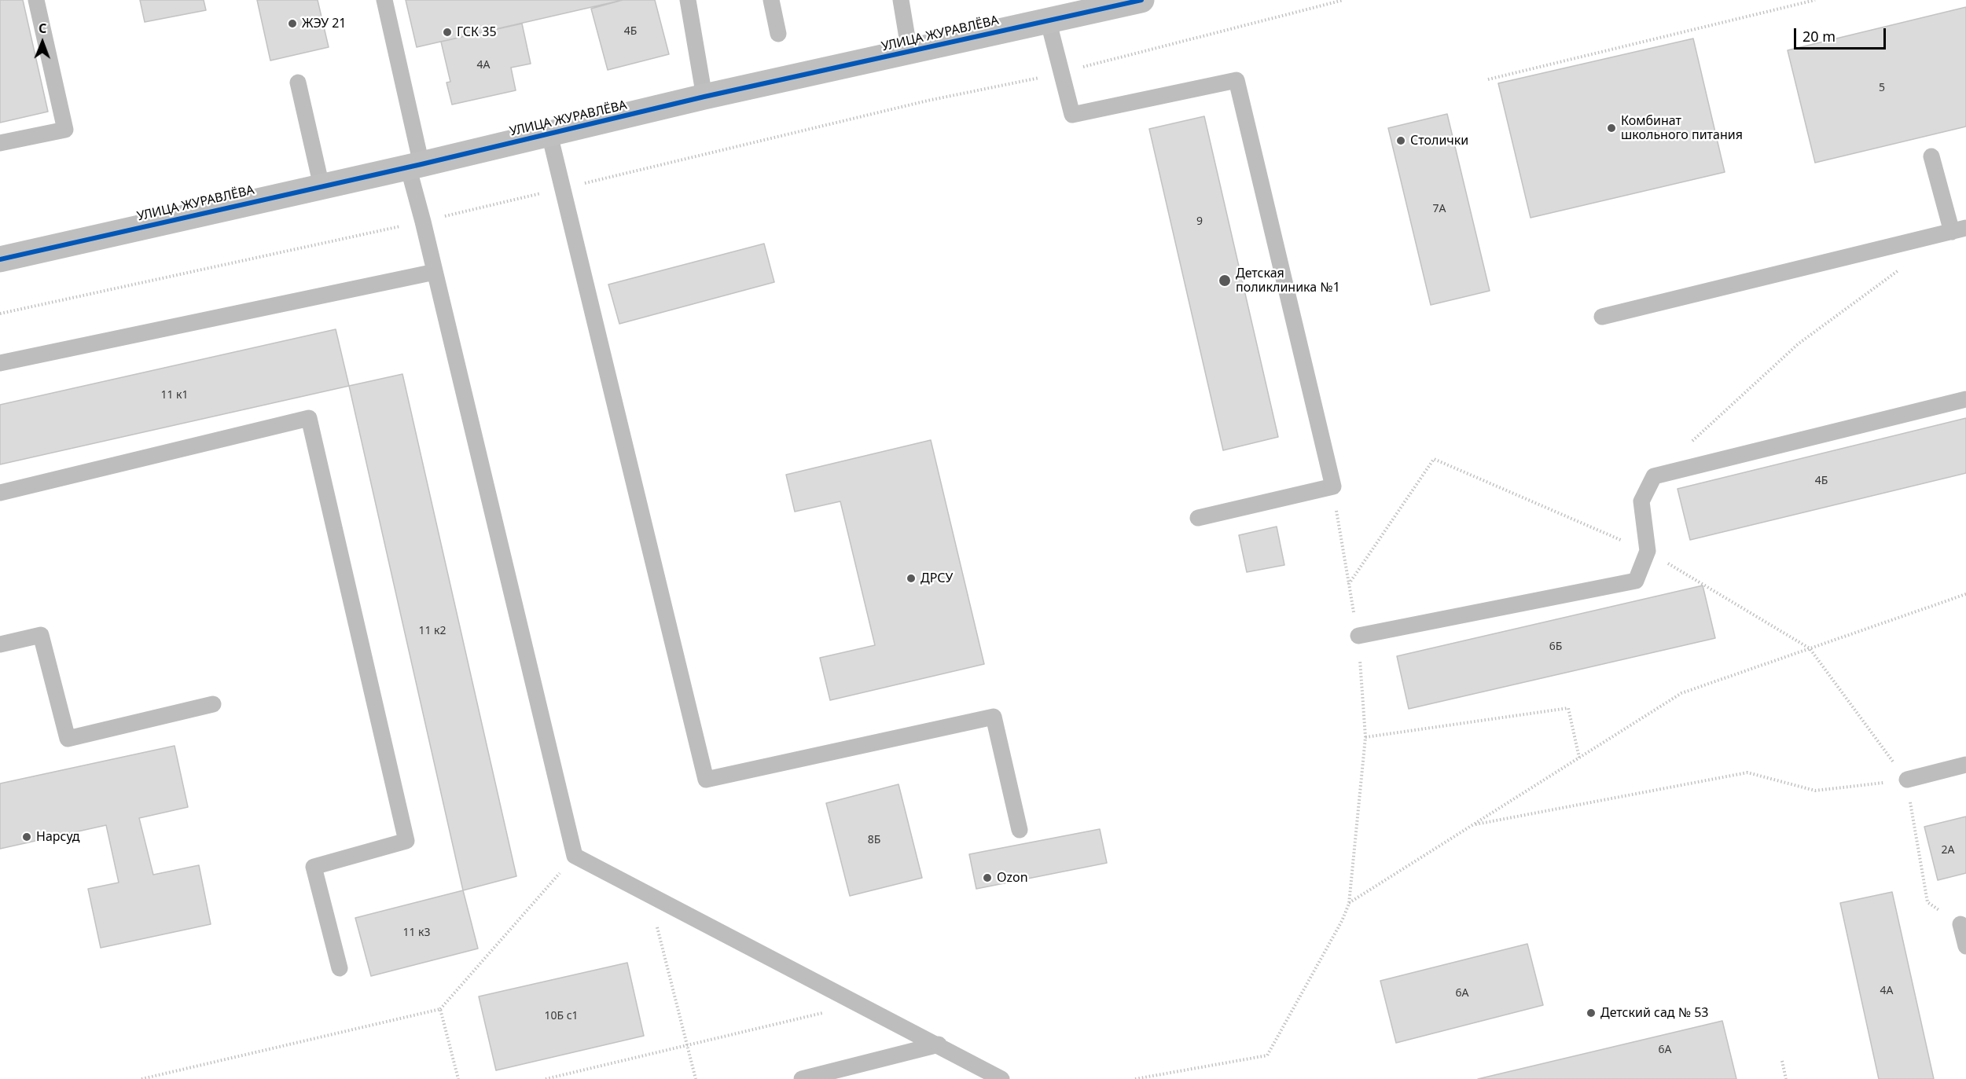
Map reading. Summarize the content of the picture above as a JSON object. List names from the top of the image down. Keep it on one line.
{"streets":{"street":["УЛИЦА ЖУРАВЛЁВА"]},"places":["ЖЭУ 21","ГСК 35","Комбинат школьного питания","Столички","Детская поликлиника №1","ДРСУ","Нарсуд","Ozon","Детский сад № 53"],"house_numbers":["4Б","4А","5","7А","9","11 к1","4Б","11 к2","6Б","8Б","2А","11 к3","4А","6А","10Б с1","6А"],"scale_bar":"20 m","north":"top"}
